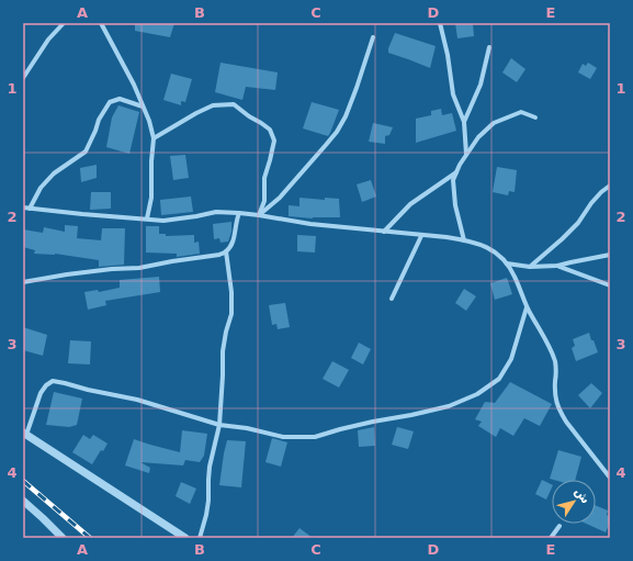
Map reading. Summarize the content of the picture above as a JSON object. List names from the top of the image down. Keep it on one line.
{"north":"top right","grid":{"columns":["A","B","C","D","E"],"rows":["1","2","3","4"]}}
